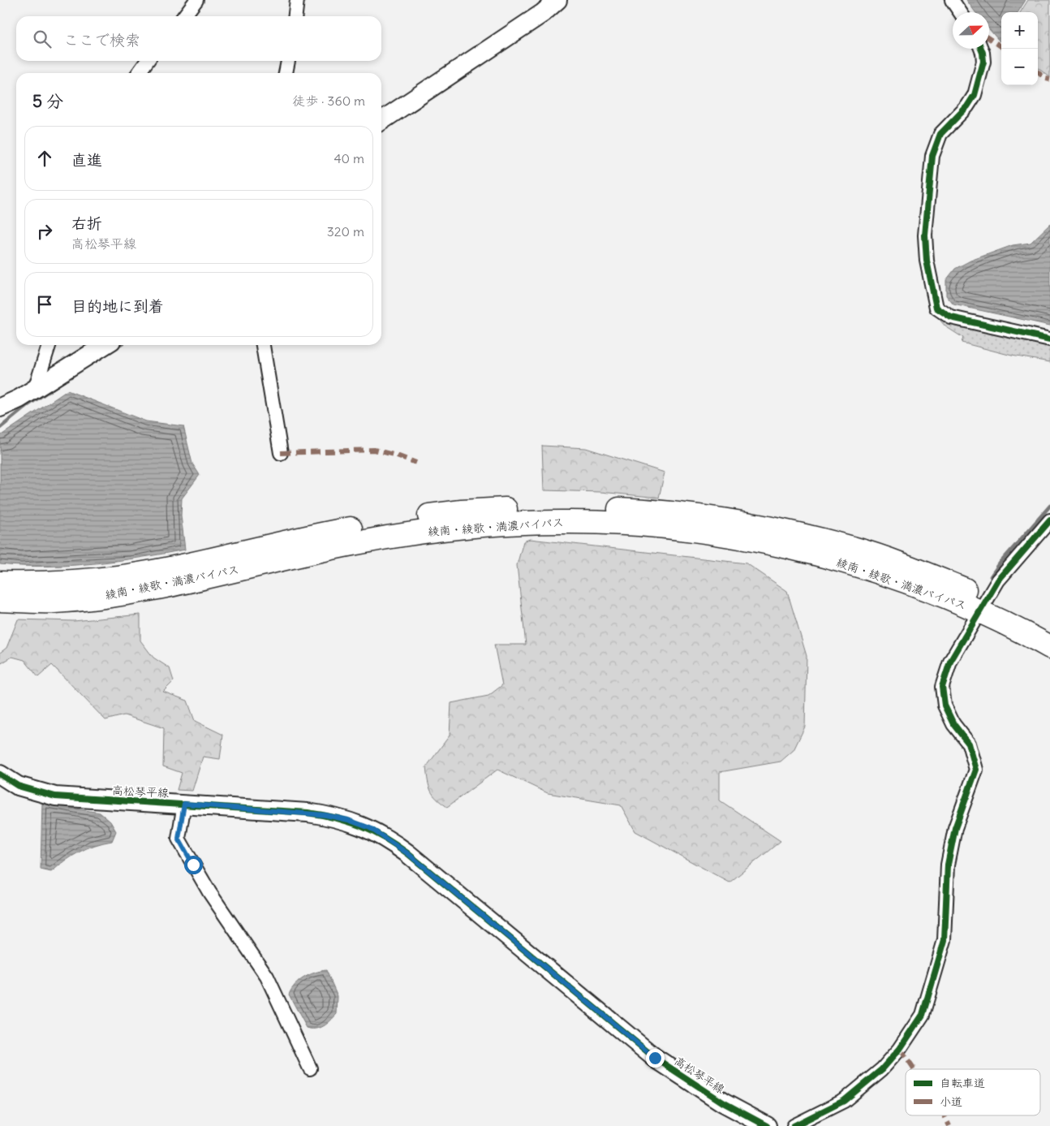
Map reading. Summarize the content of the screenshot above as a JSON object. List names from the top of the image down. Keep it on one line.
{"streets":{"highway":["綾南・綾歌・満濃バイパス"],"main road":["高松琴平線"]},"legend":["自転車道","小道"],"north":"right","page":{"map_buttons":["+","−"],"search":"ここで検索","heading":["5 分","徒歩 · 360 m"],"list":[["直進","40 m"],["右折","高松琴平線","320 m"],"目的地に到着"]}}
